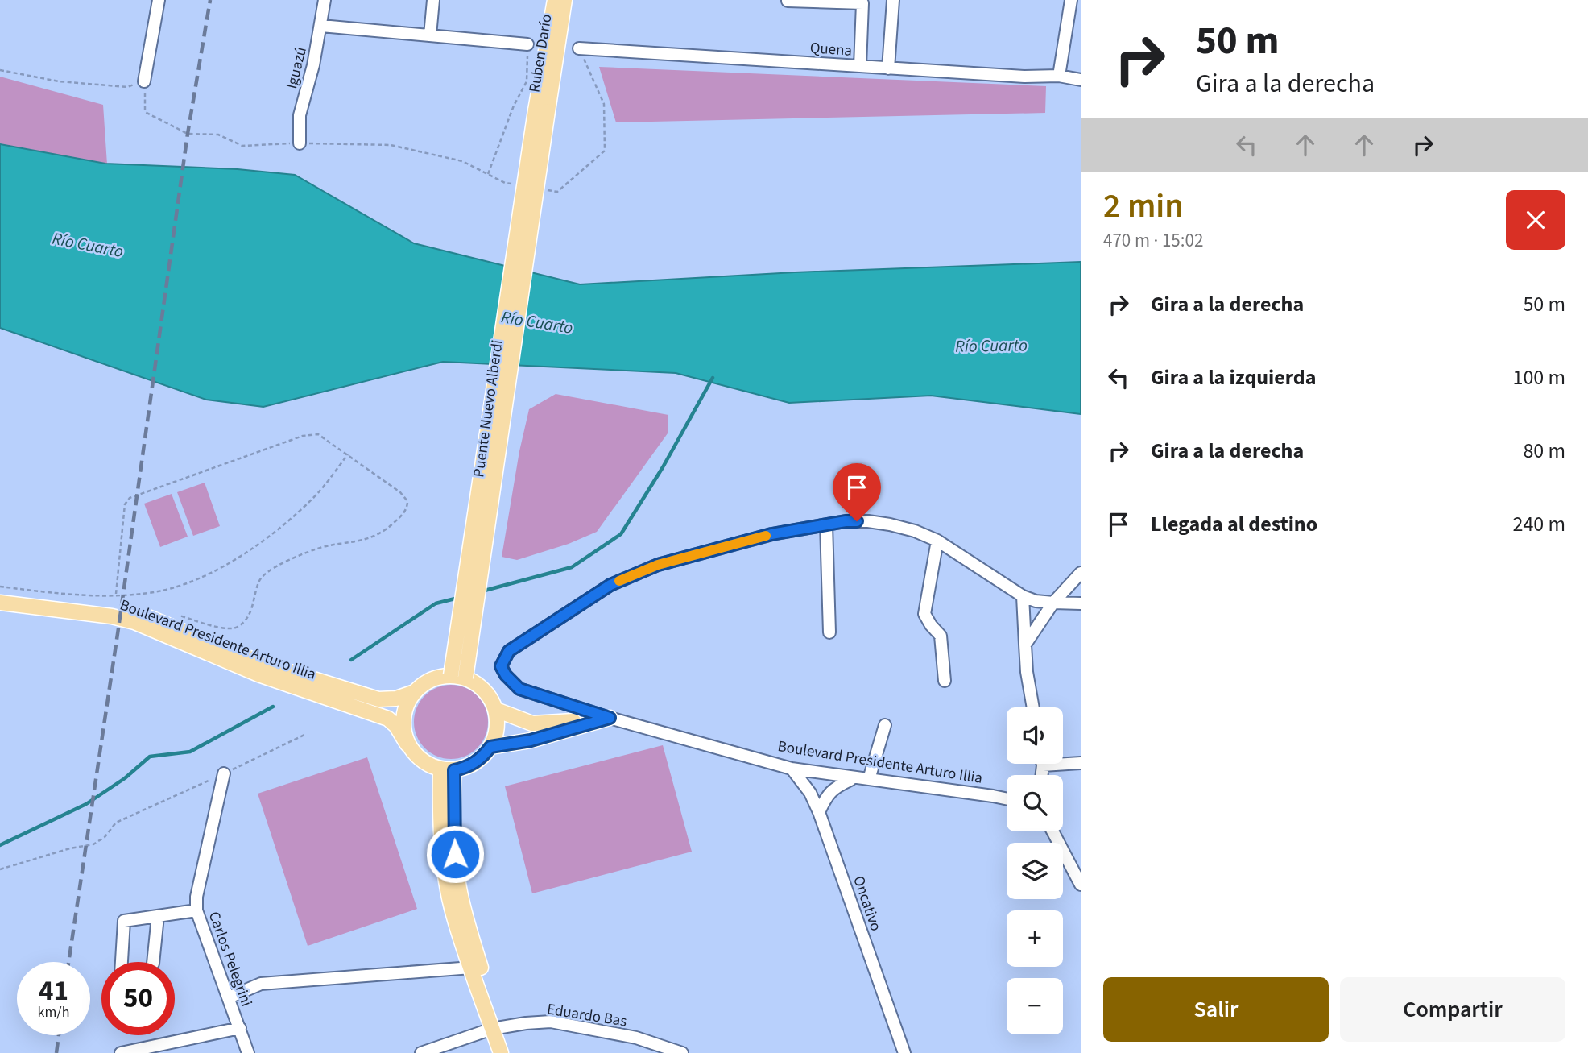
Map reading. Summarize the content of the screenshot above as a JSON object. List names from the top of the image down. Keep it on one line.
{"streets":{"main road":["Ruben Darío","Puente Nuevo Alberdi","Boulevard Presidente Arturo Illia"],"street":["Quena","Iguazú","Oncativo","Carlos Pelegrini","Eduardo Bas"]},"crossings":[["Ruben Darío","Puente Nuevo Alberdi"],["Puente Nuevo Alberdi","Boulevard Presidente Arturo Illia"],["Boulevard Presidente Arturo Illia","Oncativo"]],"water":["Río Cuarto"],"page":{"turn":["50 m","Gira a la derecha"],"heading":["2 min","470 m · 15:02"],"list":[{"name":"Gira a la derecha","value":"50 m"},{"name":"Gira a la izquierda","value":"100 m"},{"name":"Gira a la derecha","value":"80 m"},{"name":"Llegada al destino","value":"240 m"}],"map_buttons":["+","−"],"speed":"41 km/h","limit":"50","buttons":["Salir","Compartir"]}}
